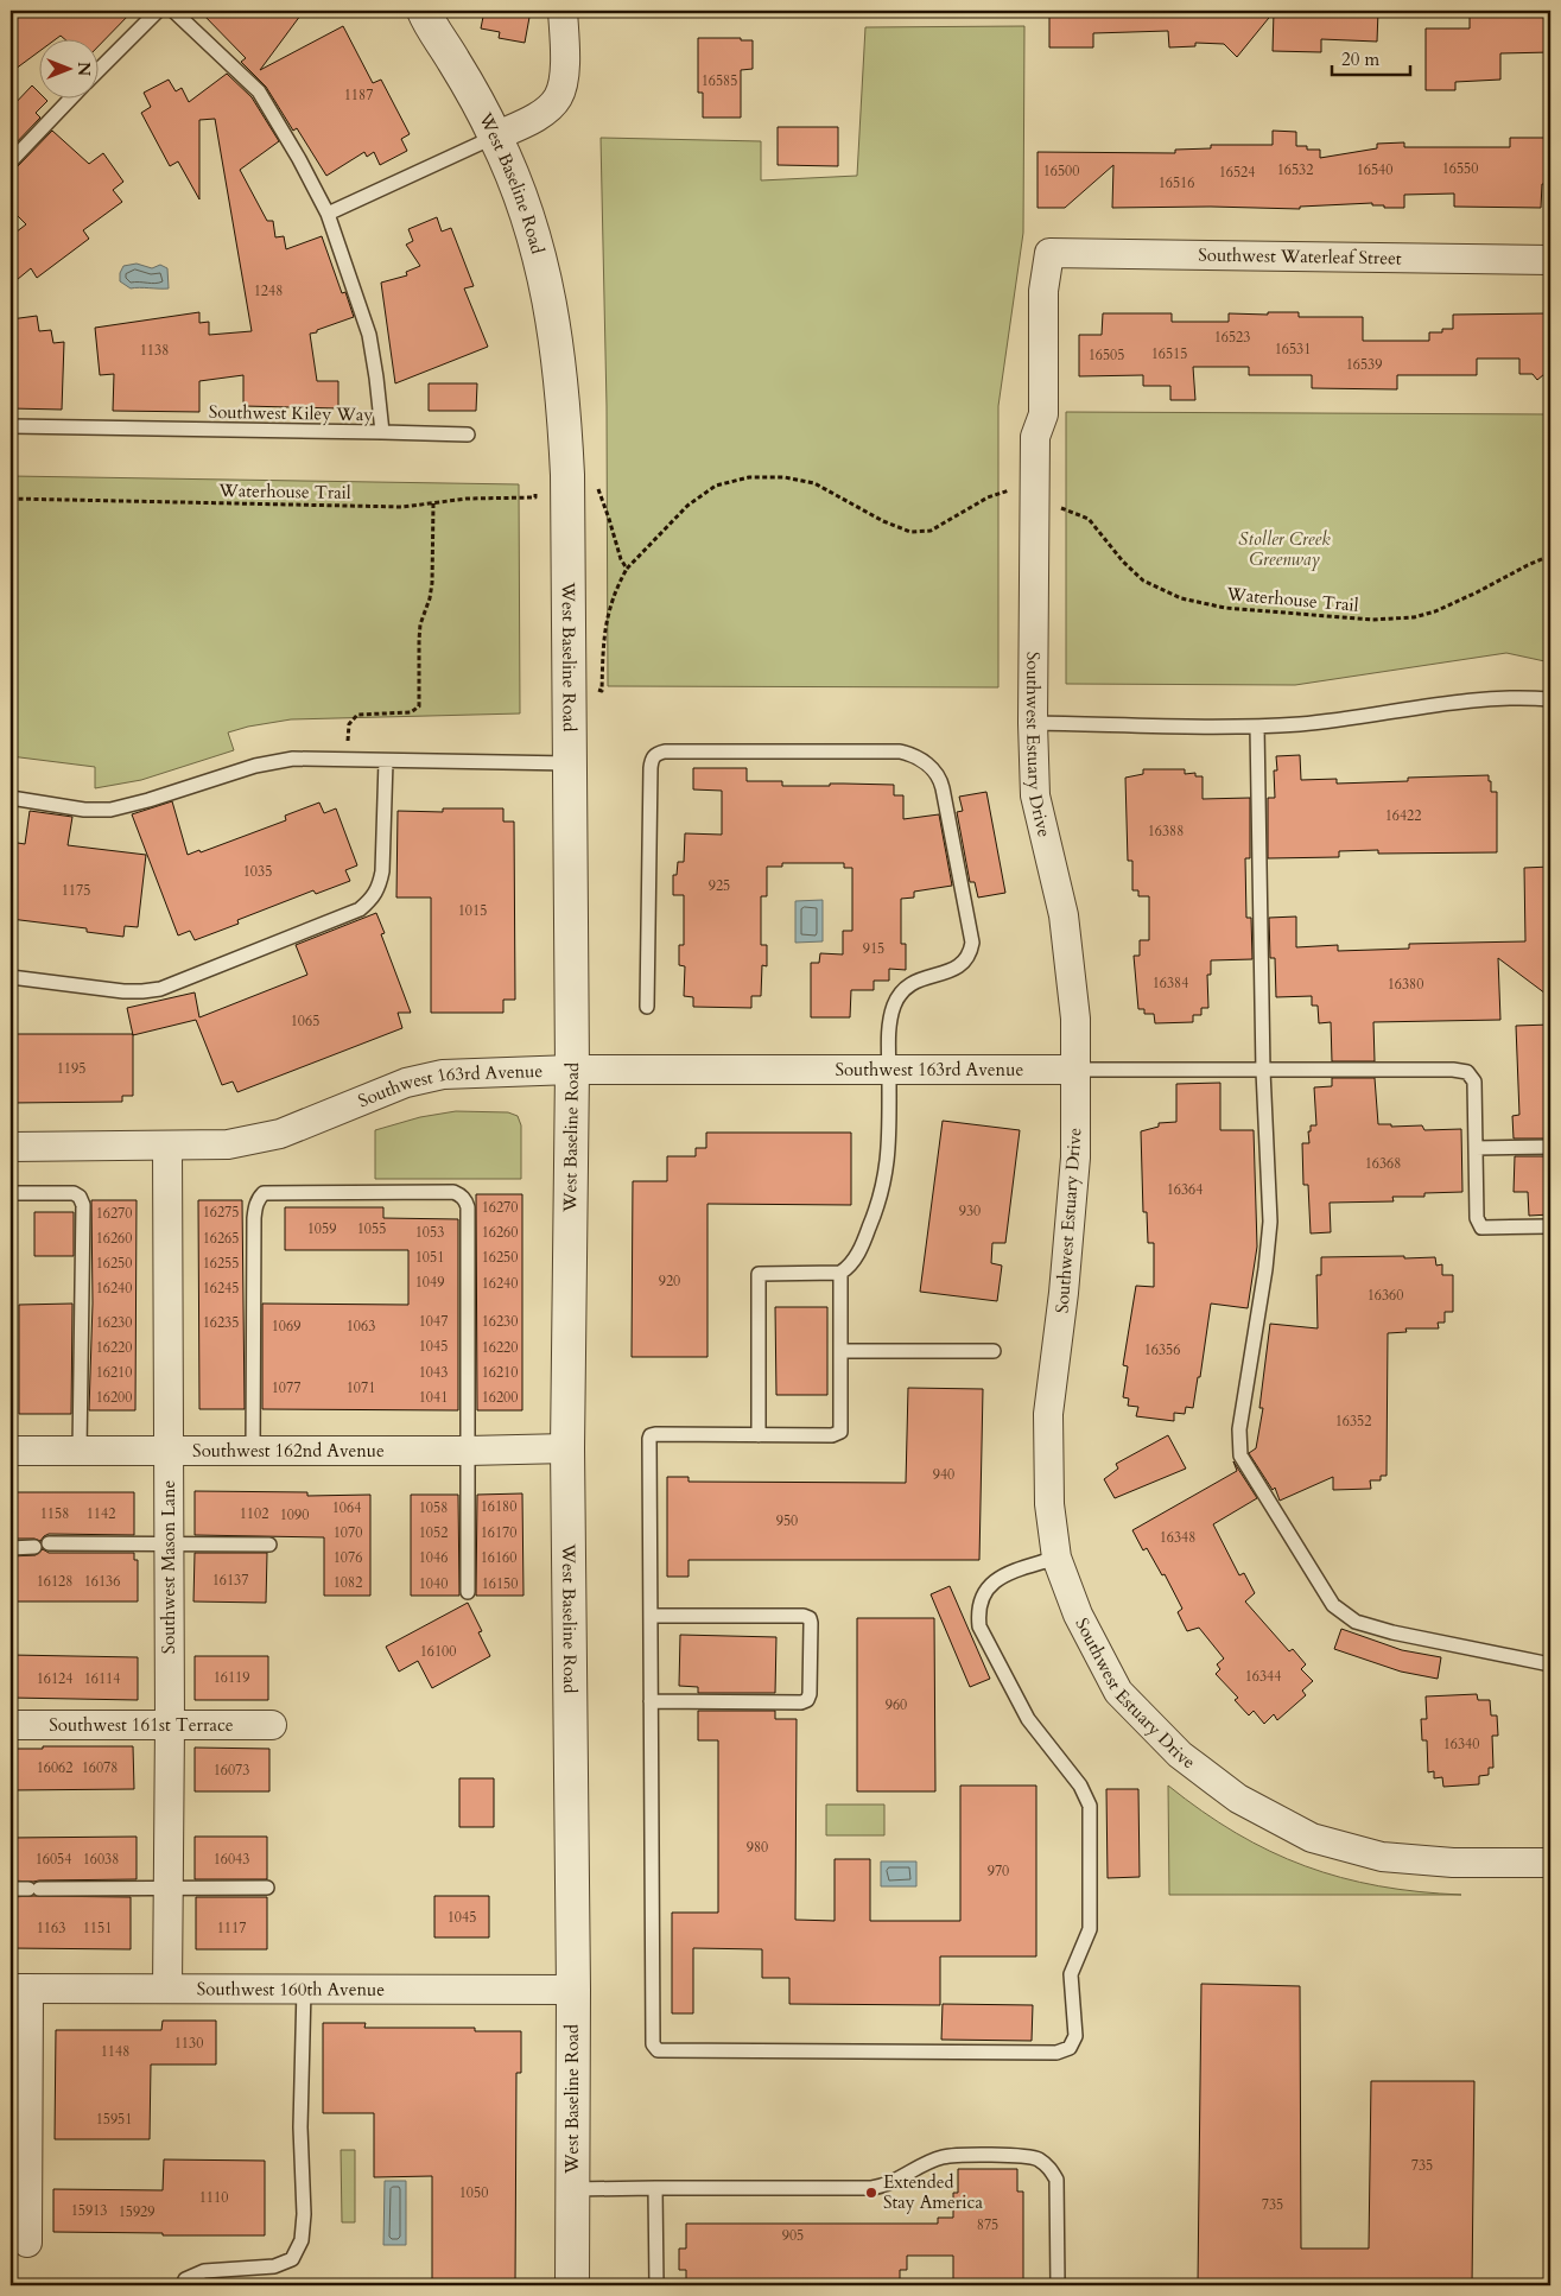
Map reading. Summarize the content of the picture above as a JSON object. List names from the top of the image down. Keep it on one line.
{"streets":{"street":["West Baseline Road","Southwest Waterleaf Street","Southwest Estuary Drive","Southwest 163rd Avenue","Southwest 162nd Avenue","Southwest Mason Lane","Southwest 161st Terrace","Southwest 160th Avenue"],"lane":["Southwest Kiley Way"],"path":["Waterhouse Trail"]},"crossings":[["West Baseline Road","Southwest 163rd Avenue"],["West Baseline Road","Southwest 162nd Avenue"],["West Baseline Road","Southwest 160th Avenue"],["Southwest Waterleaf Street","Southwest Estuary Drive"],["Southwest Estuary Drive","Southwest 163rd Avenue"],["Southwest 163rd Avenue","Southwest Mason Lane"],["Southwest 162nd Avenue","Southwest Mason Lane"],["Southwest Mason Lane","Southwest 161st Terrace"],["Southwest Mason Lane","Southwest 160th Avenue"]],"parks":["Stoller Creek Greenway"],"places":["Extended Stay America"],"house_numbers":["16585","1187","16550","16532","16540","16500","16524","16516","1248","16523","16531","1138","16515","16505","16539","16422","16388","1035","925","1175","1015","915","16384","16380","1065","1195","16368","16364","16270","930","16275","16270","1059","1055","1053","16260","16260","16265","1051","16250","16250","16255","920","1049","16240","16240","16245","16360","1047","16230","16230","16235","1069","1063","1045","16220","16220","16356","16210","1043","16210","1077","1071","16200","1041","16200","16352","940","16180","1064","1058","1158","1142","1102","1090","950","1070","1052","16170","16348","1076","1046","16160","16137","16128","16136","1082","1040","16150","16100","16344","16119","16124","16114","960","16340","16062","16078","16073","980","16054","16038","16043","970","1045","1163","1151","1117","1130","1148","15951","735","1050","1110","735","15913","15929","875","905"],"scale_bar":"20 m","north":"right"}
